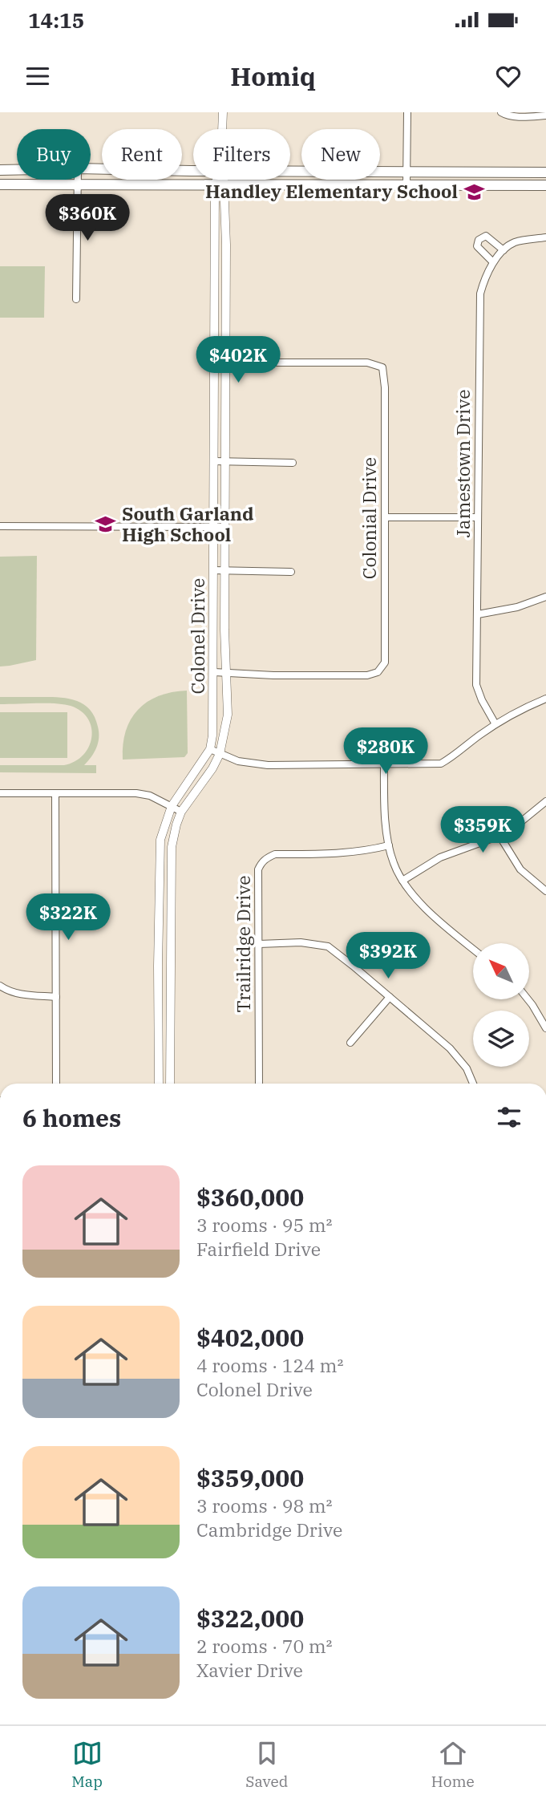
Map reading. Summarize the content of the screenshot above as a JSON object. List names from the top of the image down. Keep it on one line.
{"streets":{"street":["Jamestown Drive","Colonial Drive","Colonel Drive","Trailridge Drive"]},"crossings":[["Colonial Drive","Colonel Drive"]],"places":{"school or university":["Handley Elementary School","South Garland High School"]},"north":"top left","page":{"status":"14:15","header":"Homiq","chip":["Buy","Rent","Filters","New"],"price":["$360K","$402K","$280K","$359K","$322K","$392K"],"heading":"6 homes","list":[{"name":"$360,000","note":"3 rooms · 95 m² · Fairfield Drive"},{"name":"$402,000","note":"4 rooms · 124 m² · Colonel Drive"},{"name":"$359,000","note":"3 rooms · 98 m² · Cambridge Drive"},{"name":"$322,000","note":"2 rooms · 70 m² · Xavier Drive"}],"tabs":["Map","Saved","Home"]}}
